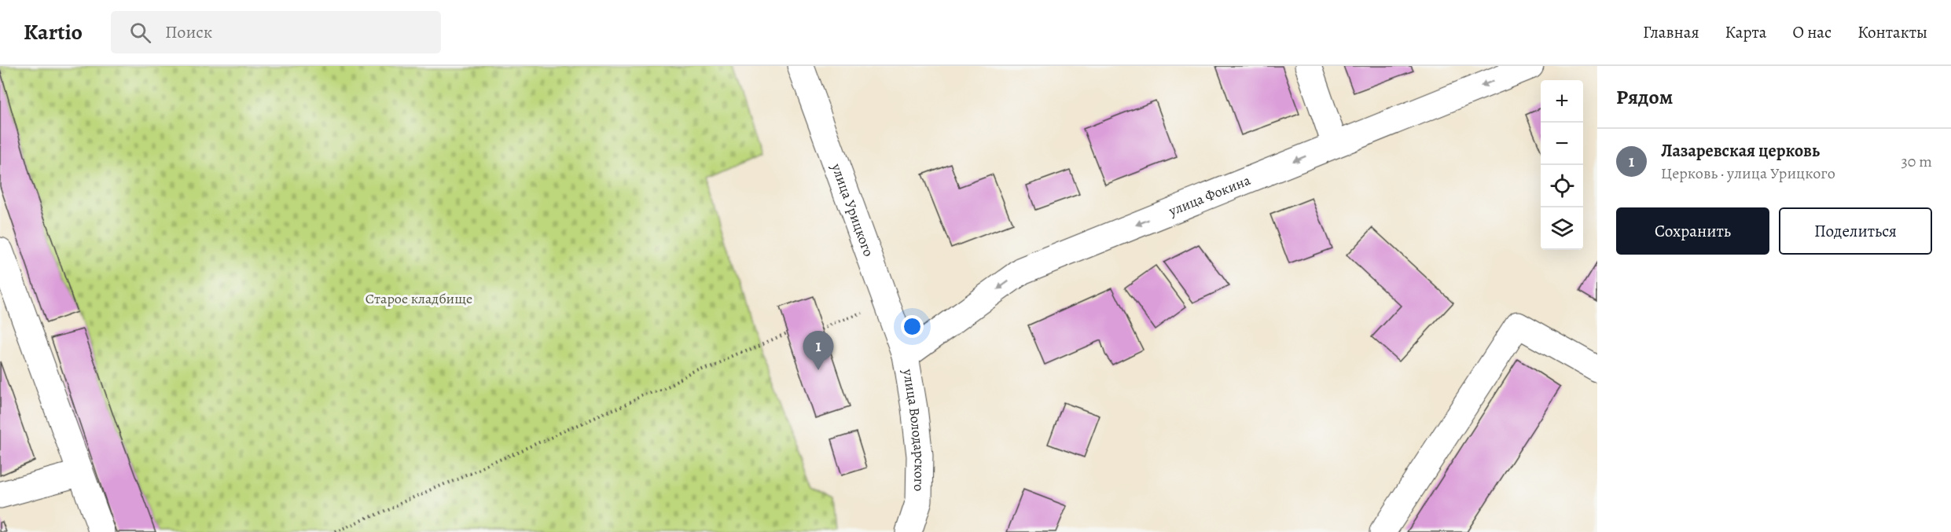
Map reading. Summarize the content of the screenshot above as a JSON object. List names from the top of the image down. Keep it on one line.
{"streets":{"street":["улица Фокина","улица Урицкого","улица Володарского"]},"crossings":[["улица Фокина","улица Урицкого"],["улица Фокина","улица Володарского"],["улица Урицкого","улица Володарского"]],"one_way":["улица Фокина"],"parks":["Старое кладбище"],"page":{"header":"Kartio","search":"Поиск","nav":["Главная","Карта","О нас","Контакты"],"heading":"Рядом","map_buttons":["+","−"],"list":[{"mark":"1","name":"Лазаревская церковь","note":"Церковь · улица Урицкого","value":"30 m"}],"buttons":["Сохранить","Поделиться"],"pins":"1"}}
